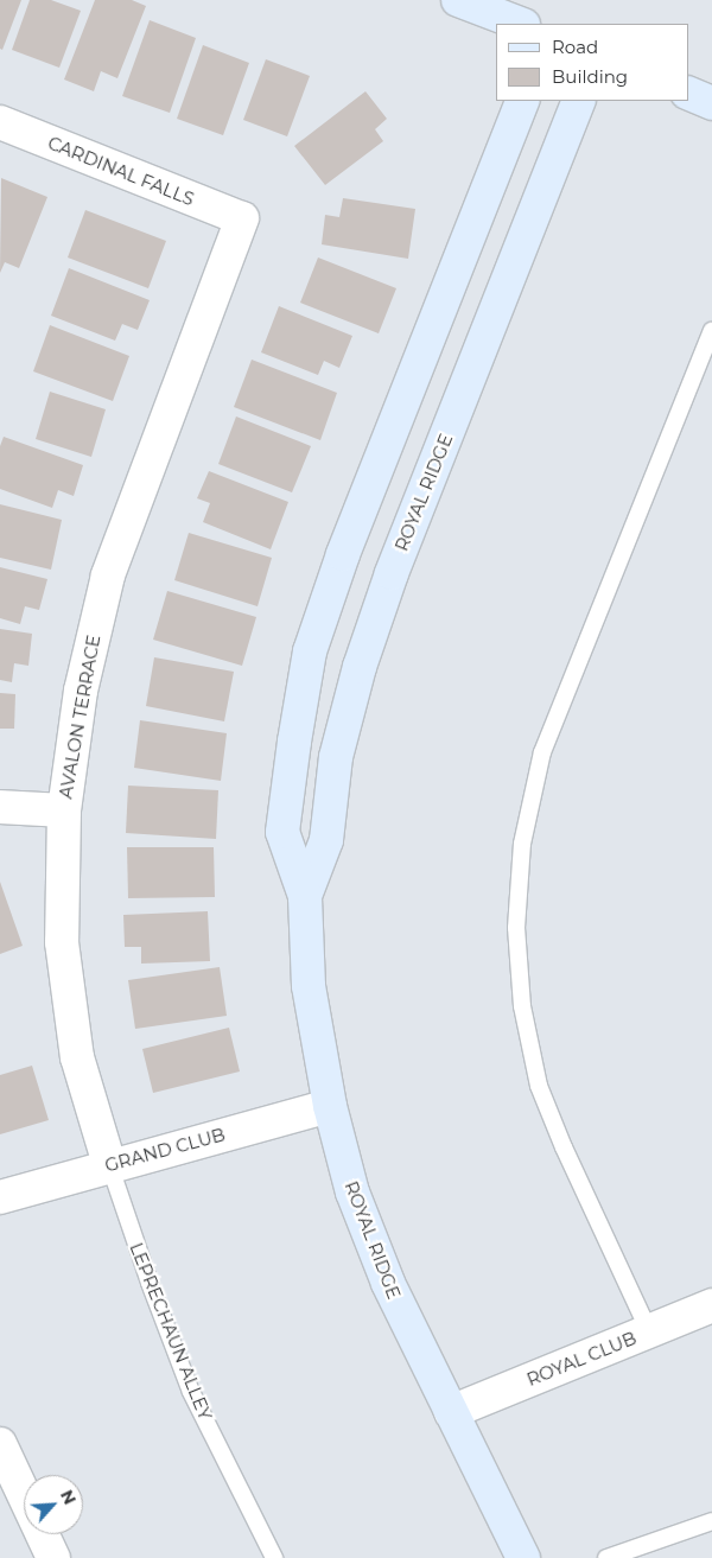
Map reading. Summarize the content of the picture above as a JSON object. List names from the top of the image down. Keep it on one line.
{"streets":{"street":["CARDINAL FALLS","ROYAL RIDGE","AVALON TERRACE","GRAND CLUB","ROYAL CLUB"],"lane":["LEPRECHAUN ALLEY"]},"crossings":[["CARDINAL FALLS","AVALON TERRACE"],["ROYAL RIDGE","GRAND CLUB"],["ROYAL RIDGE","ROYAL CLUB"],["AVALON TERRACE","GRAND CLUB"],["AVALON TERRACE","LEPRECHAUN ALLEY"],["GRAND CLUB","LEPRECHAUN ALLEY"]],"legend":["Road","Building"],"north":"top right"}
